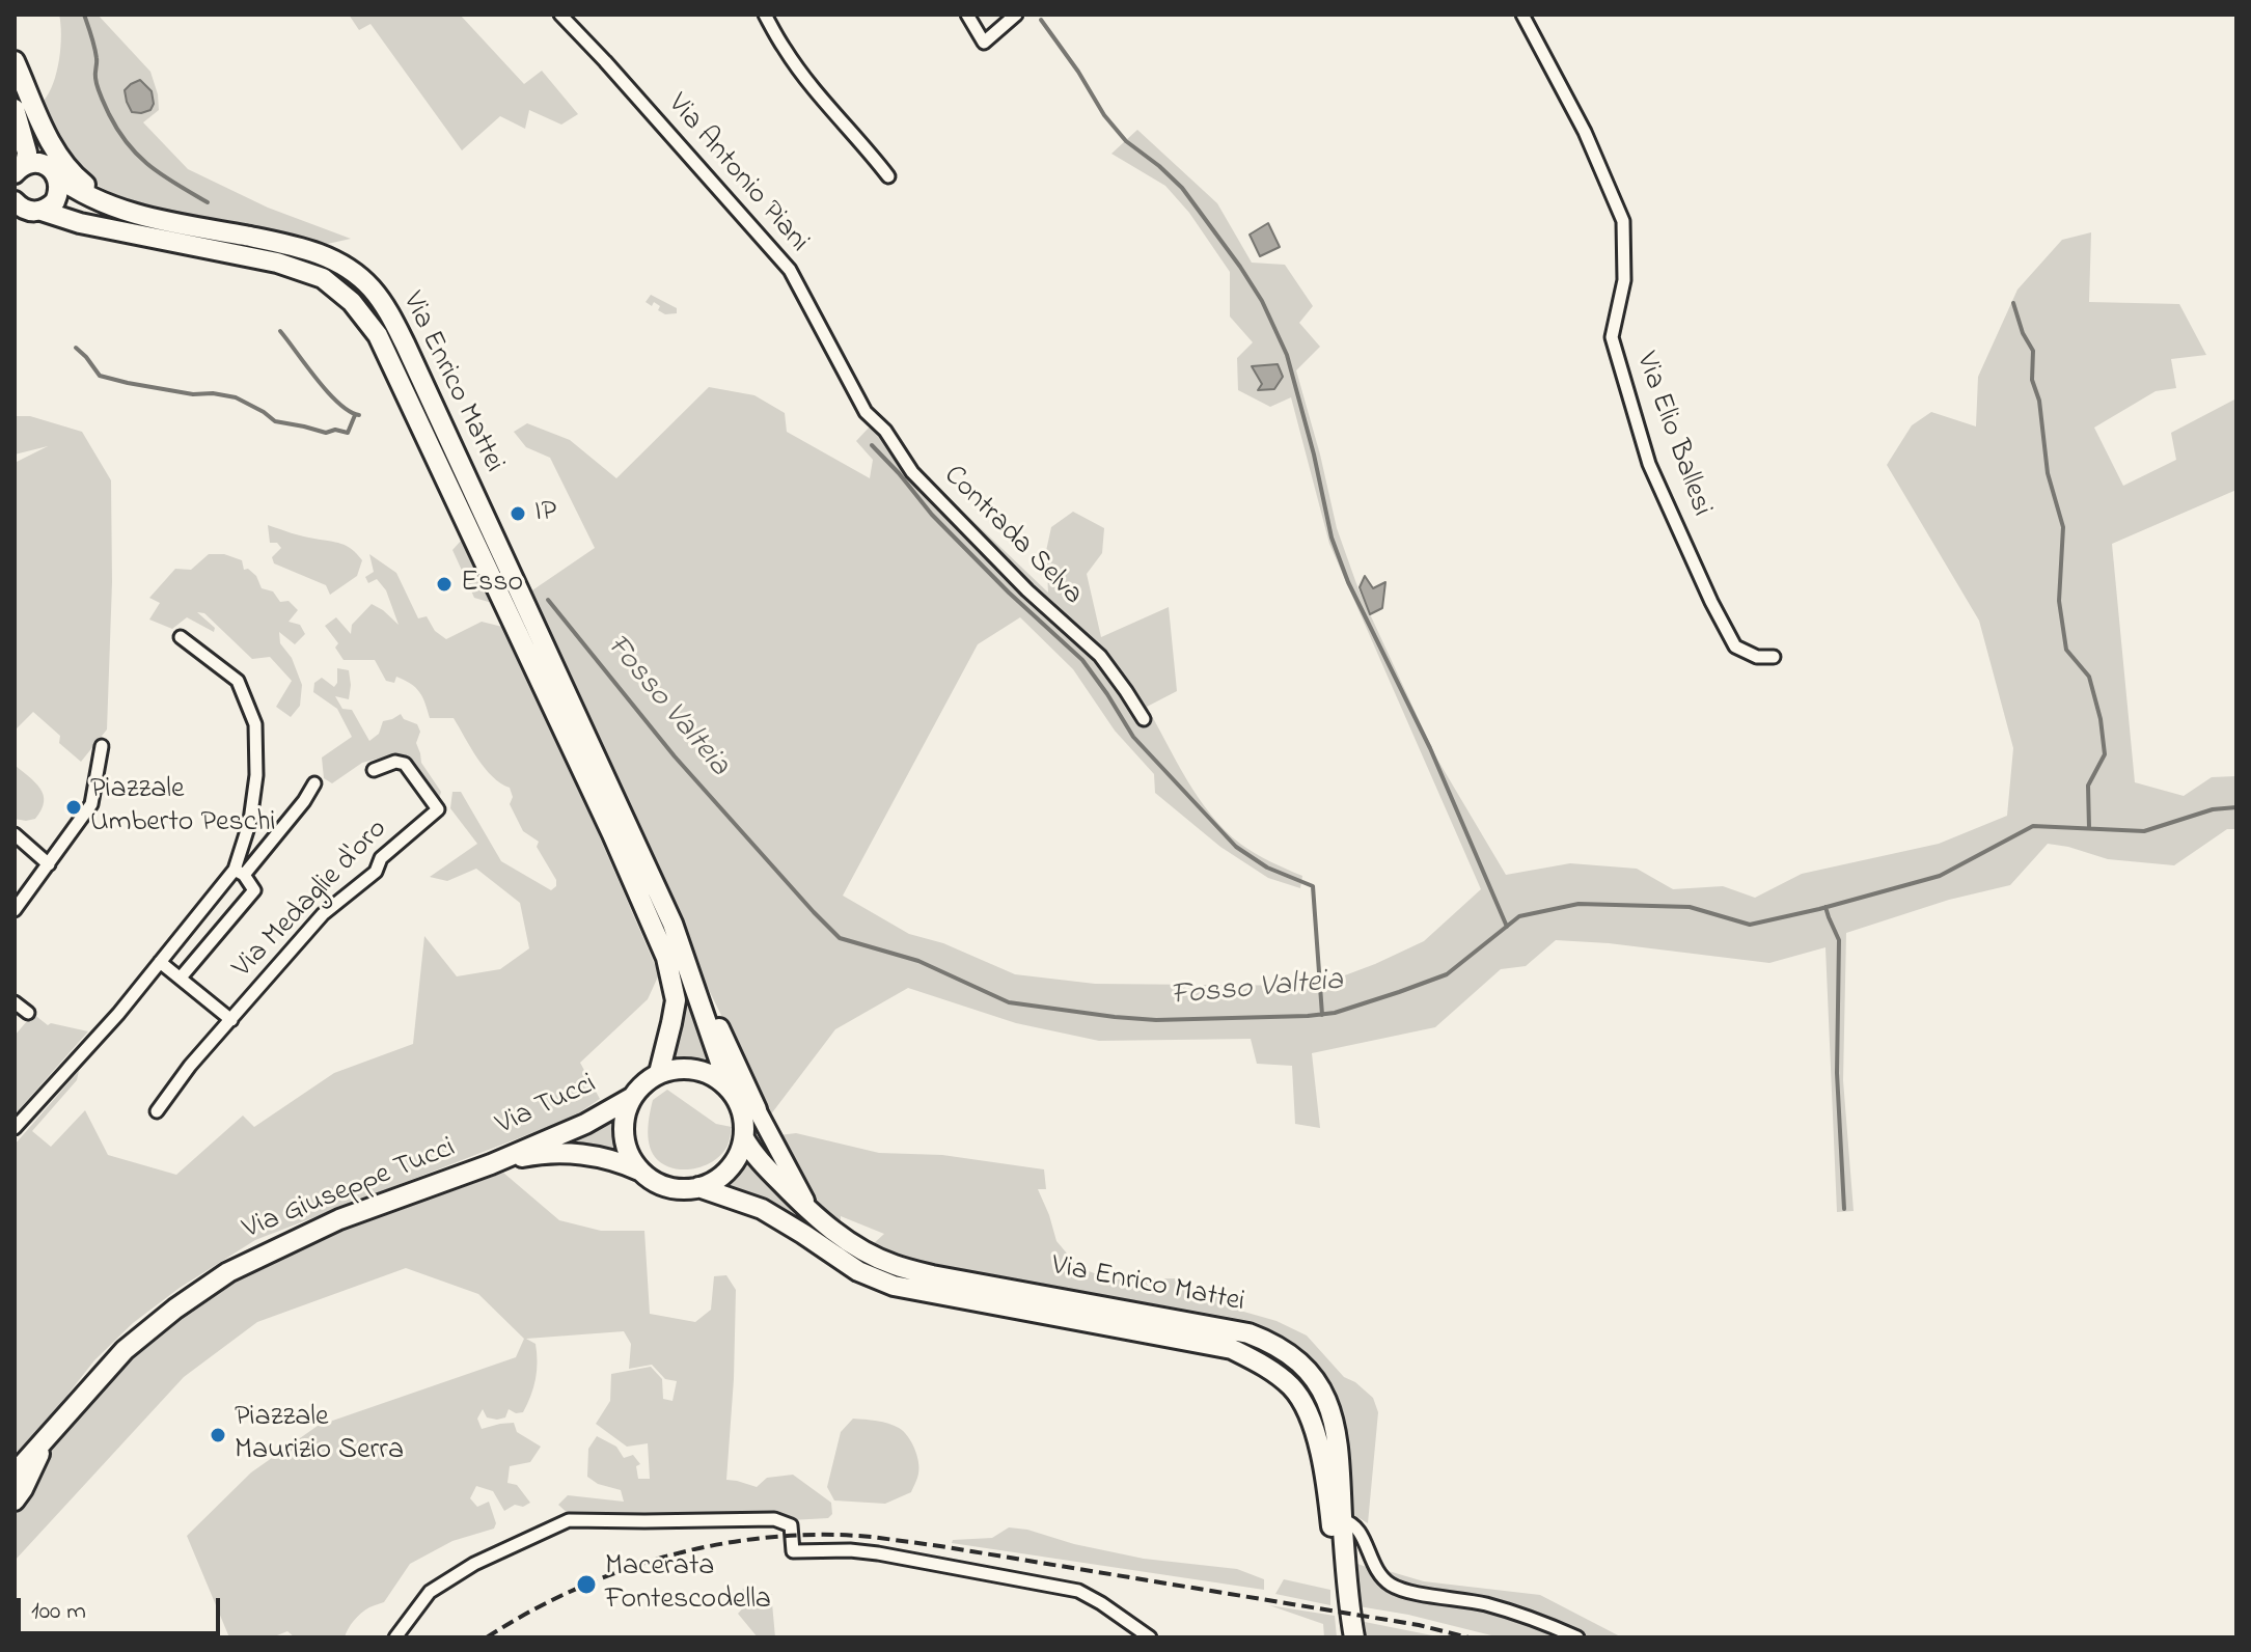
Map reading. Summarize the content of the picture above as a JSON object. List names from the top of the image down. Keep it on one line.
{"streets":{"main road":["Via Enrico Mattei","Via Tucci","Via Giuseppe Tucci"],"street":["Via Antonio Piani","Via Elio Ballesi","Contrada Selva","Via Medaglie d'oro"]},"crossings":[["Via Antonio Piani","Contrada Selva"],["Via Enrico Mattei","Via Tucci"],["Via Tucci","Via Giuseppe Tucci"]],"water":["Fosso Valteia"],"places":["IP","Esso","Piazzale Umberto Peschi","Piazzale Maurizio Serra","Macerata Fontescodella"],"scale_bar":"100 m"}
